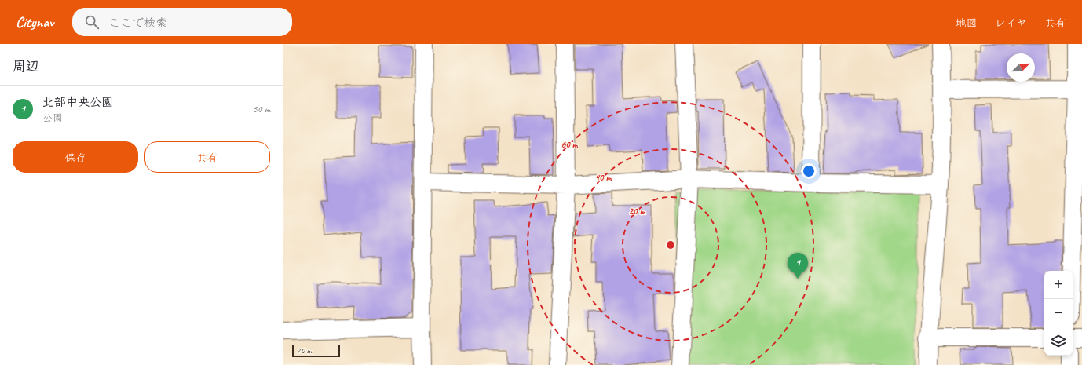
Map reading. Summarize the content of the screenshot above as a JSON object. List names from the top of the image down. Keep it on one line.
{"scale_bar":"20 m","north":"top right","page":{"header":"Citynav","search":"ここで検索","nav":["地図","レイヤ","共有"],"heading":"周辺","list":[{"mark":"1","name":"北部中央公園","note":"公園","value":"50 m"}],"buttons":["保存","共有"],"pins":"1","map_buttons":["+","−"],"scale":"20 m"},"rings":["60 m","40 m","20 m"]}
